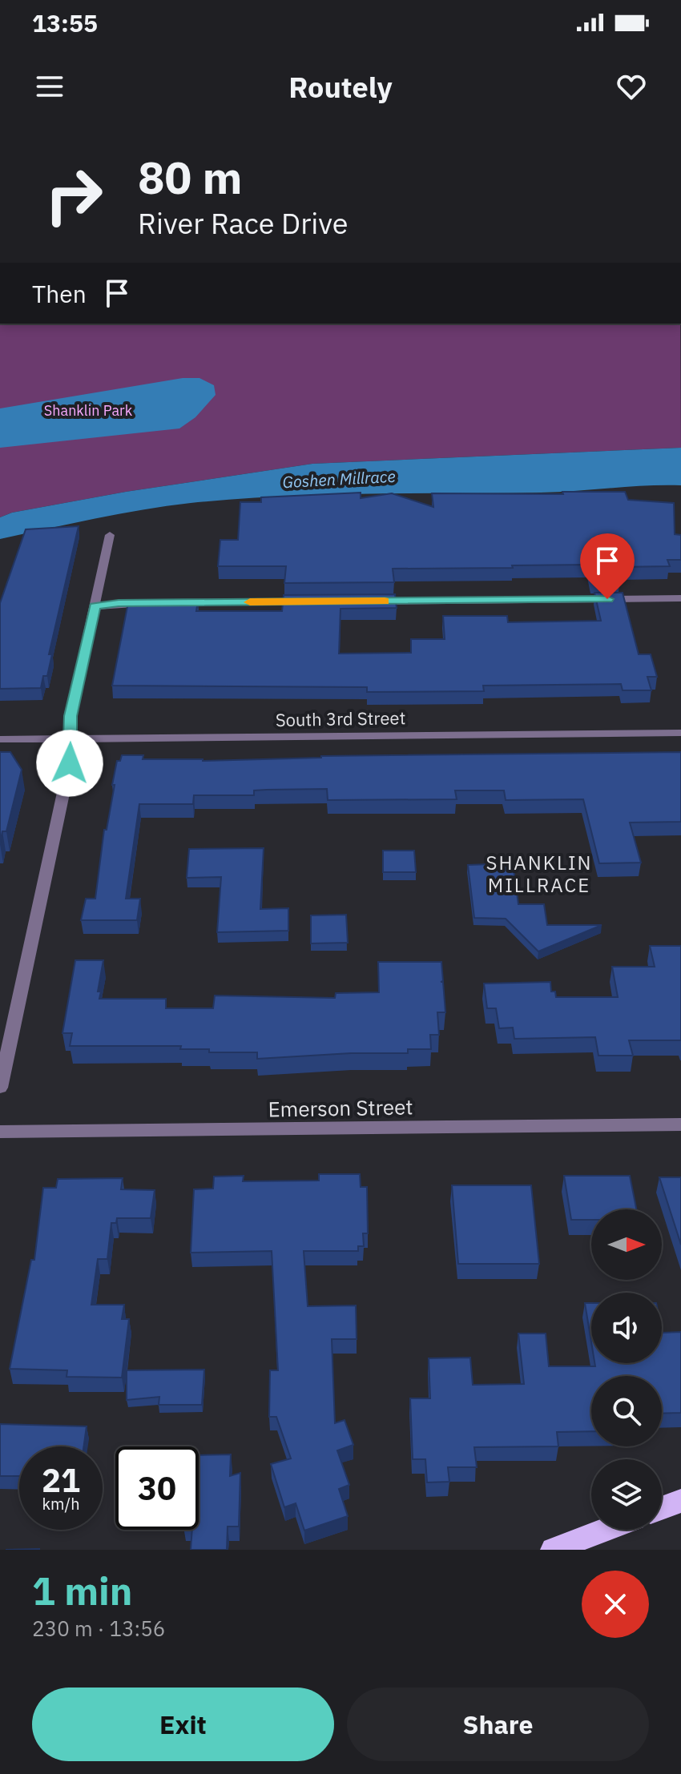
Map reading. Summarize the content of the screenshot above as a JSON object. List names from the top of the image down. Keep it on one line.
{"streets":{"street":["South 3rd Street","Emerson Street"]},"districts":["SHANKLIN MILLRACE"],"water":["Goshen Millrace"],"parks":["Shanklin Park"],"north":"right","page":{"status":"13:55","header":"Routely","turn":["80 m","River Race Drive"],"then":"Then","speed":"21 km/h","limit":"30","heading":["1 min","230 m · 13:56"],"buttons":["Exit","Share"]}}
